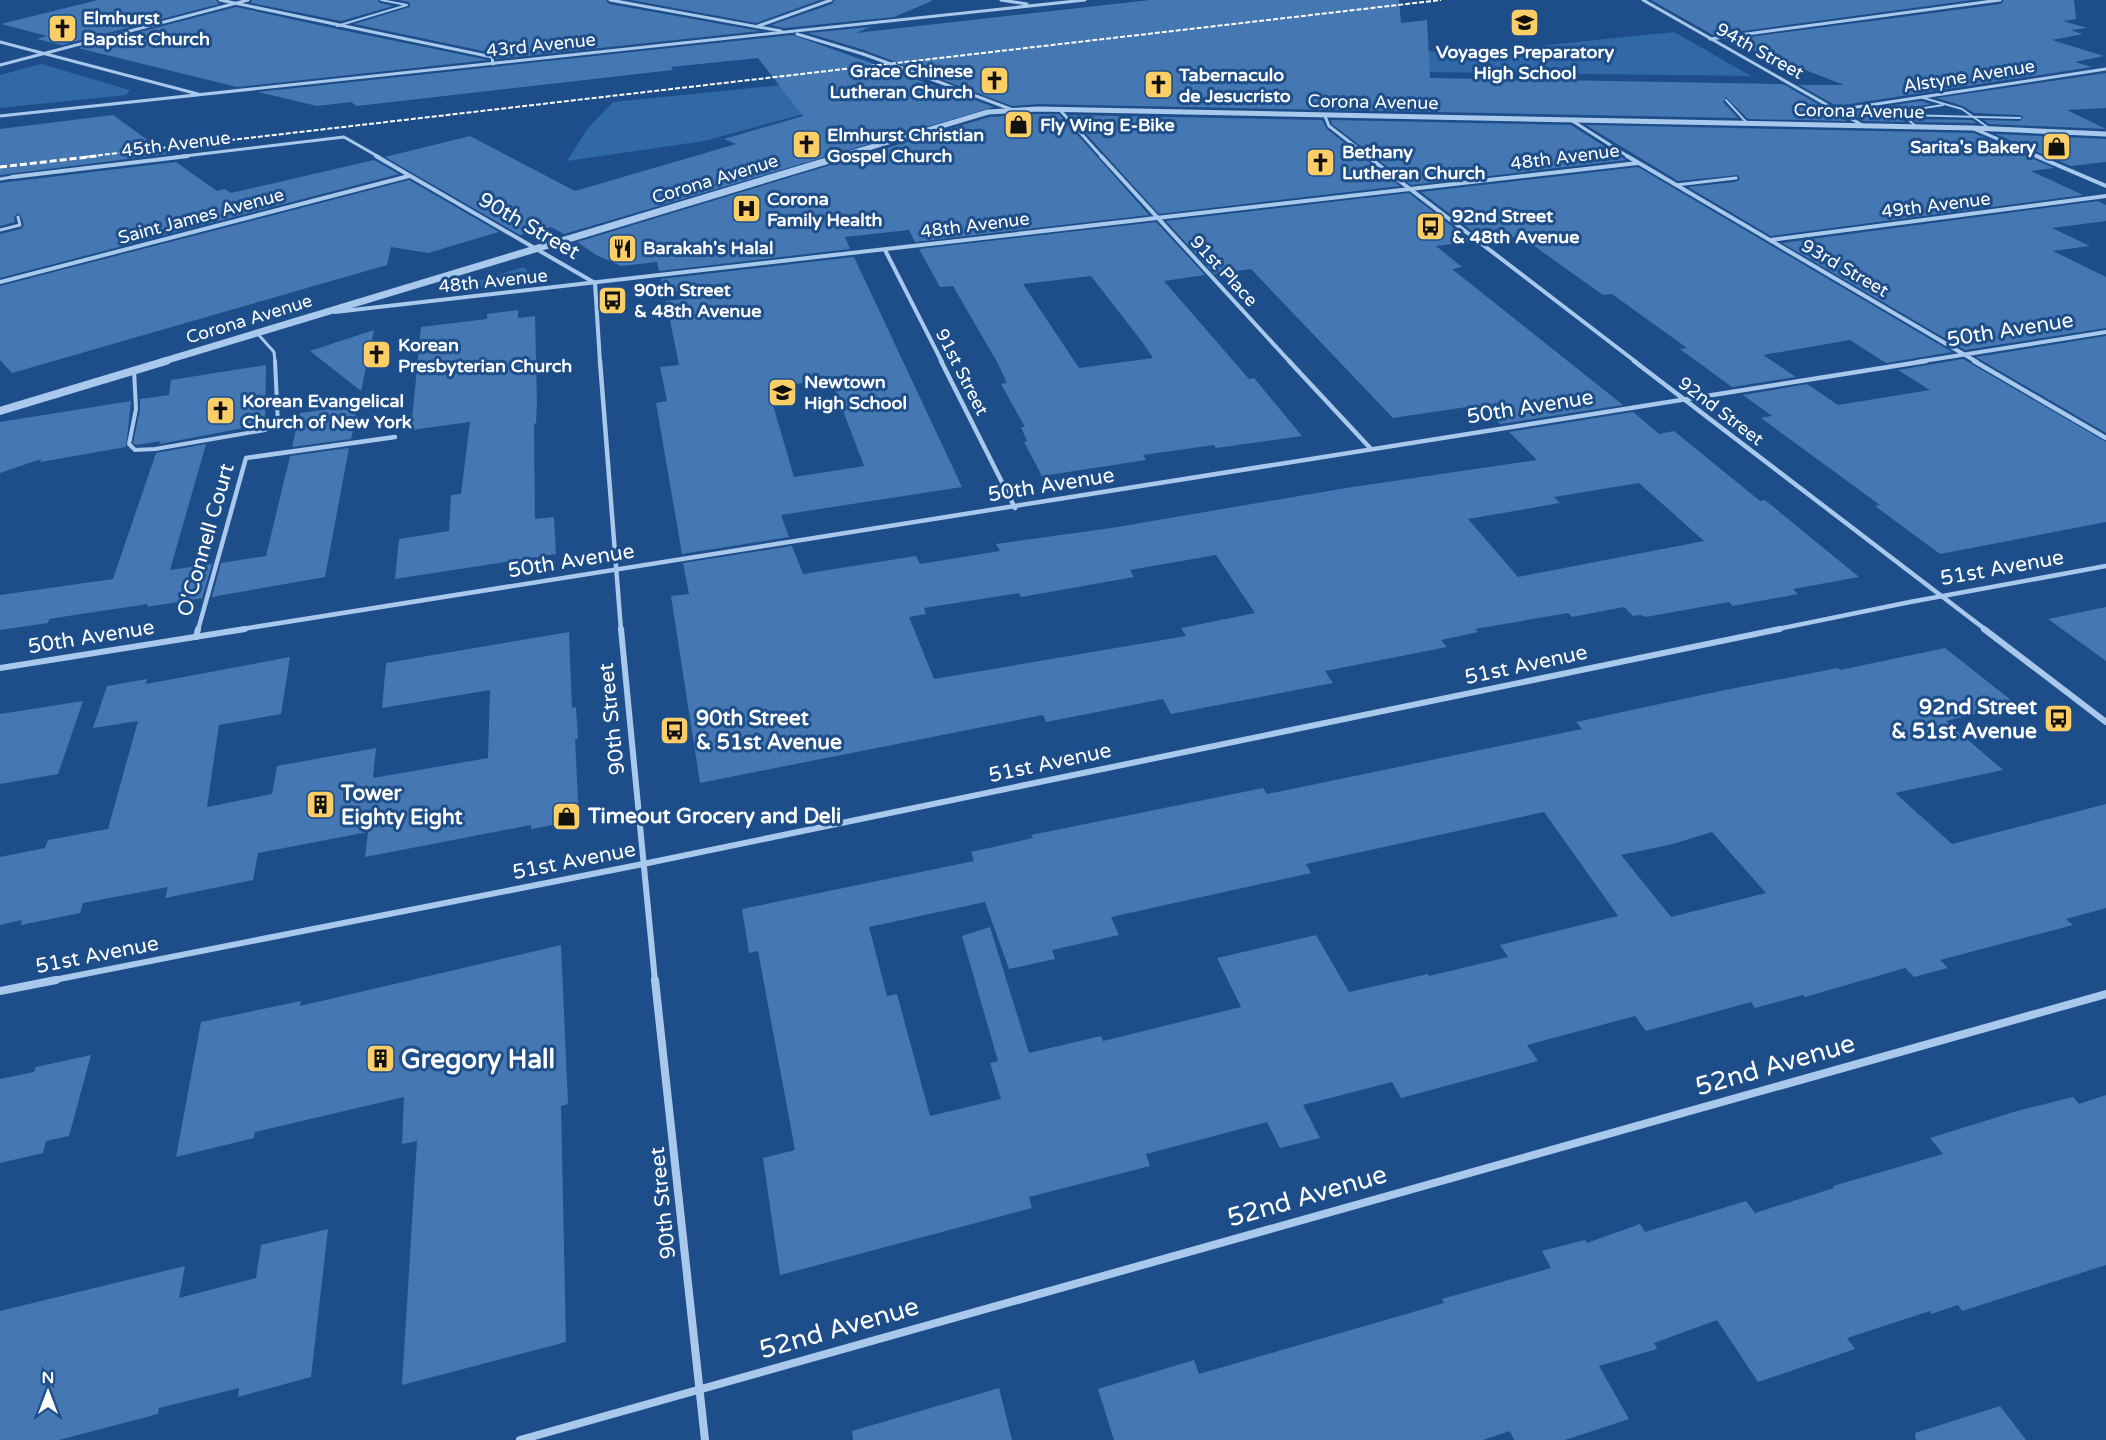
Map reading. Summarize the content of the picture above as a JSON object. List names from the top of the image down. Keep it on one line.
{"streets":{"street":["43rd Avenue","94th Street","Alstyne Avenue","Corona Avenue","45th Avenue","48th Avenue","49th Avenue","Saint James Avenue","90th Street","93rd Street","91st Place","50th Avenue","91st Street","92nd Street","O'Connell Court","51st Avenue","52nd Avenue"]},"crossings":[["94th Street","Alstyne Avenue"],["94th Street","Corona Avenue"],["Corona Avenue","48th Avenue"],["Corona Avenue","90th Street"],["Corona Avenue","93rd Street"],["Corona Avenue","91st Place"],["Corona Avenue","92nd Street"],["45th Avenue","90th Street"],["48th Avenue","90th Street"],["48th Avenue","93rd Street"],["48th Avenue","91st Place"],["48th Avenue","91st Street"],["48th Avenue","92nd Street"],["49th Avenue","93rd Street"],["Saint James Avenue","90th Street"],["90th Street","50th Avenue"],["90th Street","51st Avenue"],["90th Street","52nd Avenue"],["93rd Street","50th Avenue"],["91st Place","50th Avenue"],["50th Avenue","91st Street"],["50th Avenue","92nd Street"],["50th Avenue","O'Connell Court"],["92nd Street","51st Avenue"]],"places":{"school or university":["Voyages Preparatory High School","Newtown High School"],"church":["Elmhurst Baptist Church","Grace Chinese Lutheran Church","Tabernaculo de Jesucristo","Elmhurst Christian Gospel Church","Bethany Lutheran Church","Korean Presbyterian Church","Korean Evangelical Church of New York"],"shop":["Fly Wing E-Bike","Sarita's Bakery","Timeout Grocery and Deli"],"hospital":["Corona Family Health"],"bus stop":["92nd Street & 48th Avenue","90th Street & 48th Avenue","92nd Street & 51st Avenue","90th Street & 51st Avenue"],"restaurant":["Barakah's Halal"],"building":["Tower Eighty Eight","Gregory Hall"]},"north":"top"}
